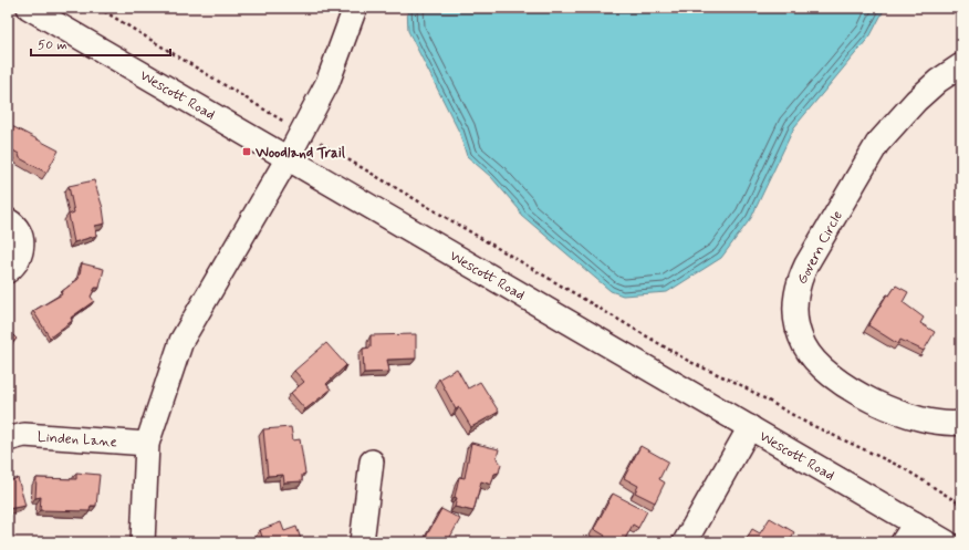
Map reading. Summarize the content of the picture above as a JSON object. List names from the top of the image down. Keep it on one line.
{"streets":{"street":["Wescott Road","Govern Circle","Linden Lane"]},"places":{"transit":["Woodland Trail"]},"scale_bar":"50 m"}
